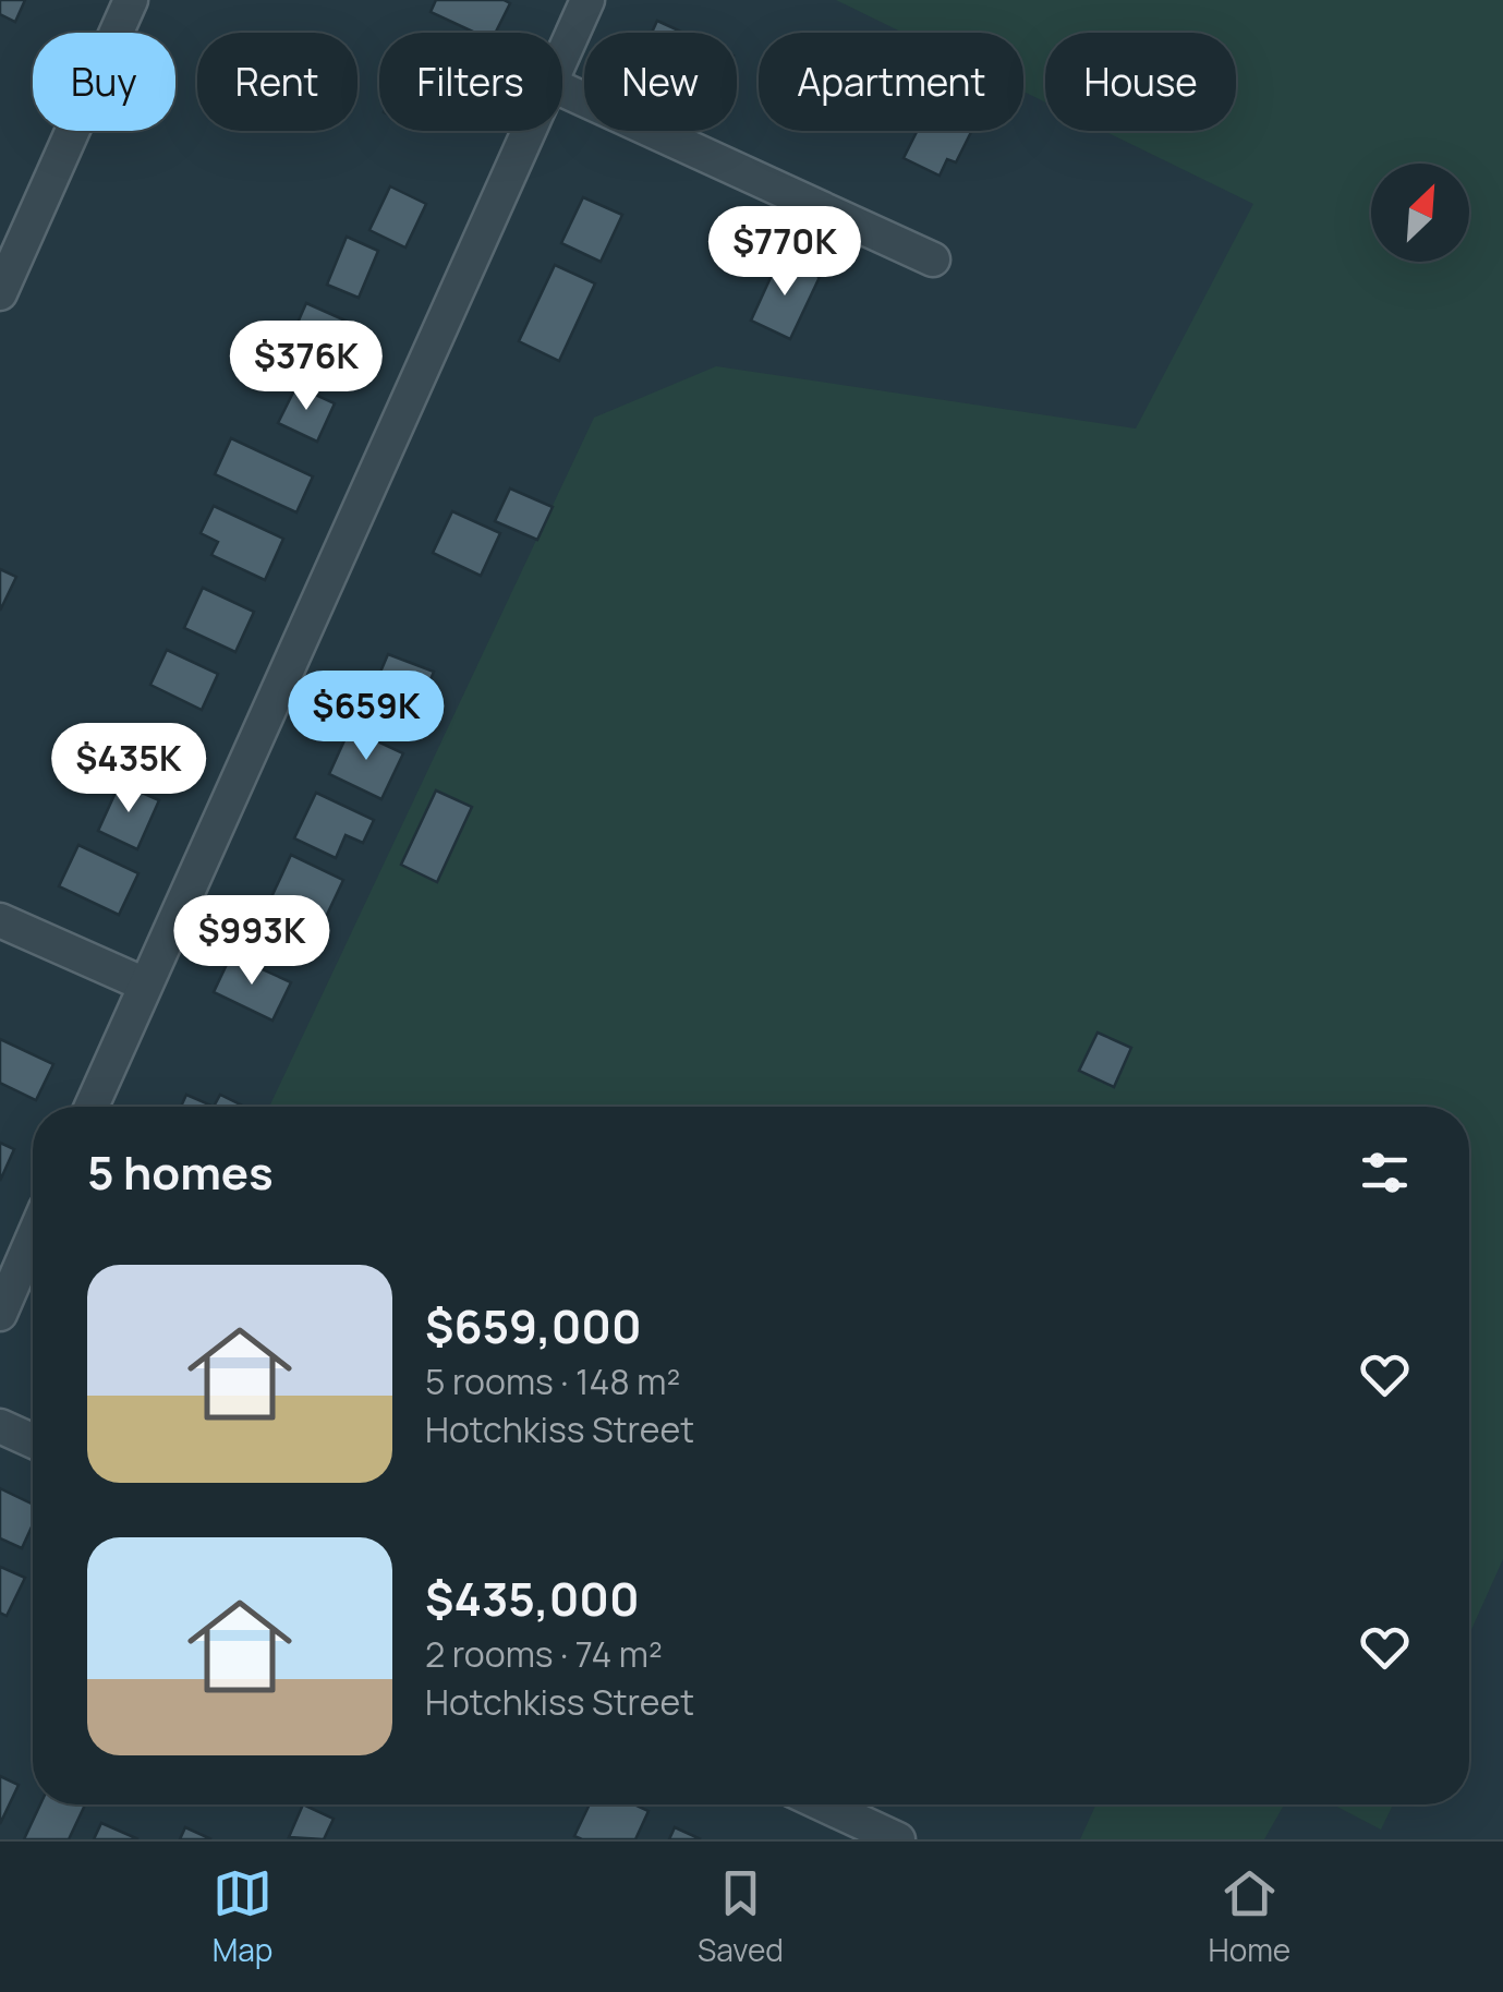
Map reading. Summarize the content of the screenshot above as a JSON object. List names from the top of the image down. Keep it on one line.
{"north":"top right","page":{"chip":["Buy","Rent","Filters","New","Apartment","House"],"price":["$770K","$376K","$659K","$435K","$993K"],"heading":"5 homes","list":[{"name":"$659,000","note":"5 rooms · 148 m² · Hotchkiss Street"},{"name":"$435,000","note":"2 rooms · 74 m² · Hotchkiss Street"}],"tabs":["Map","Saved","Home"]}}
